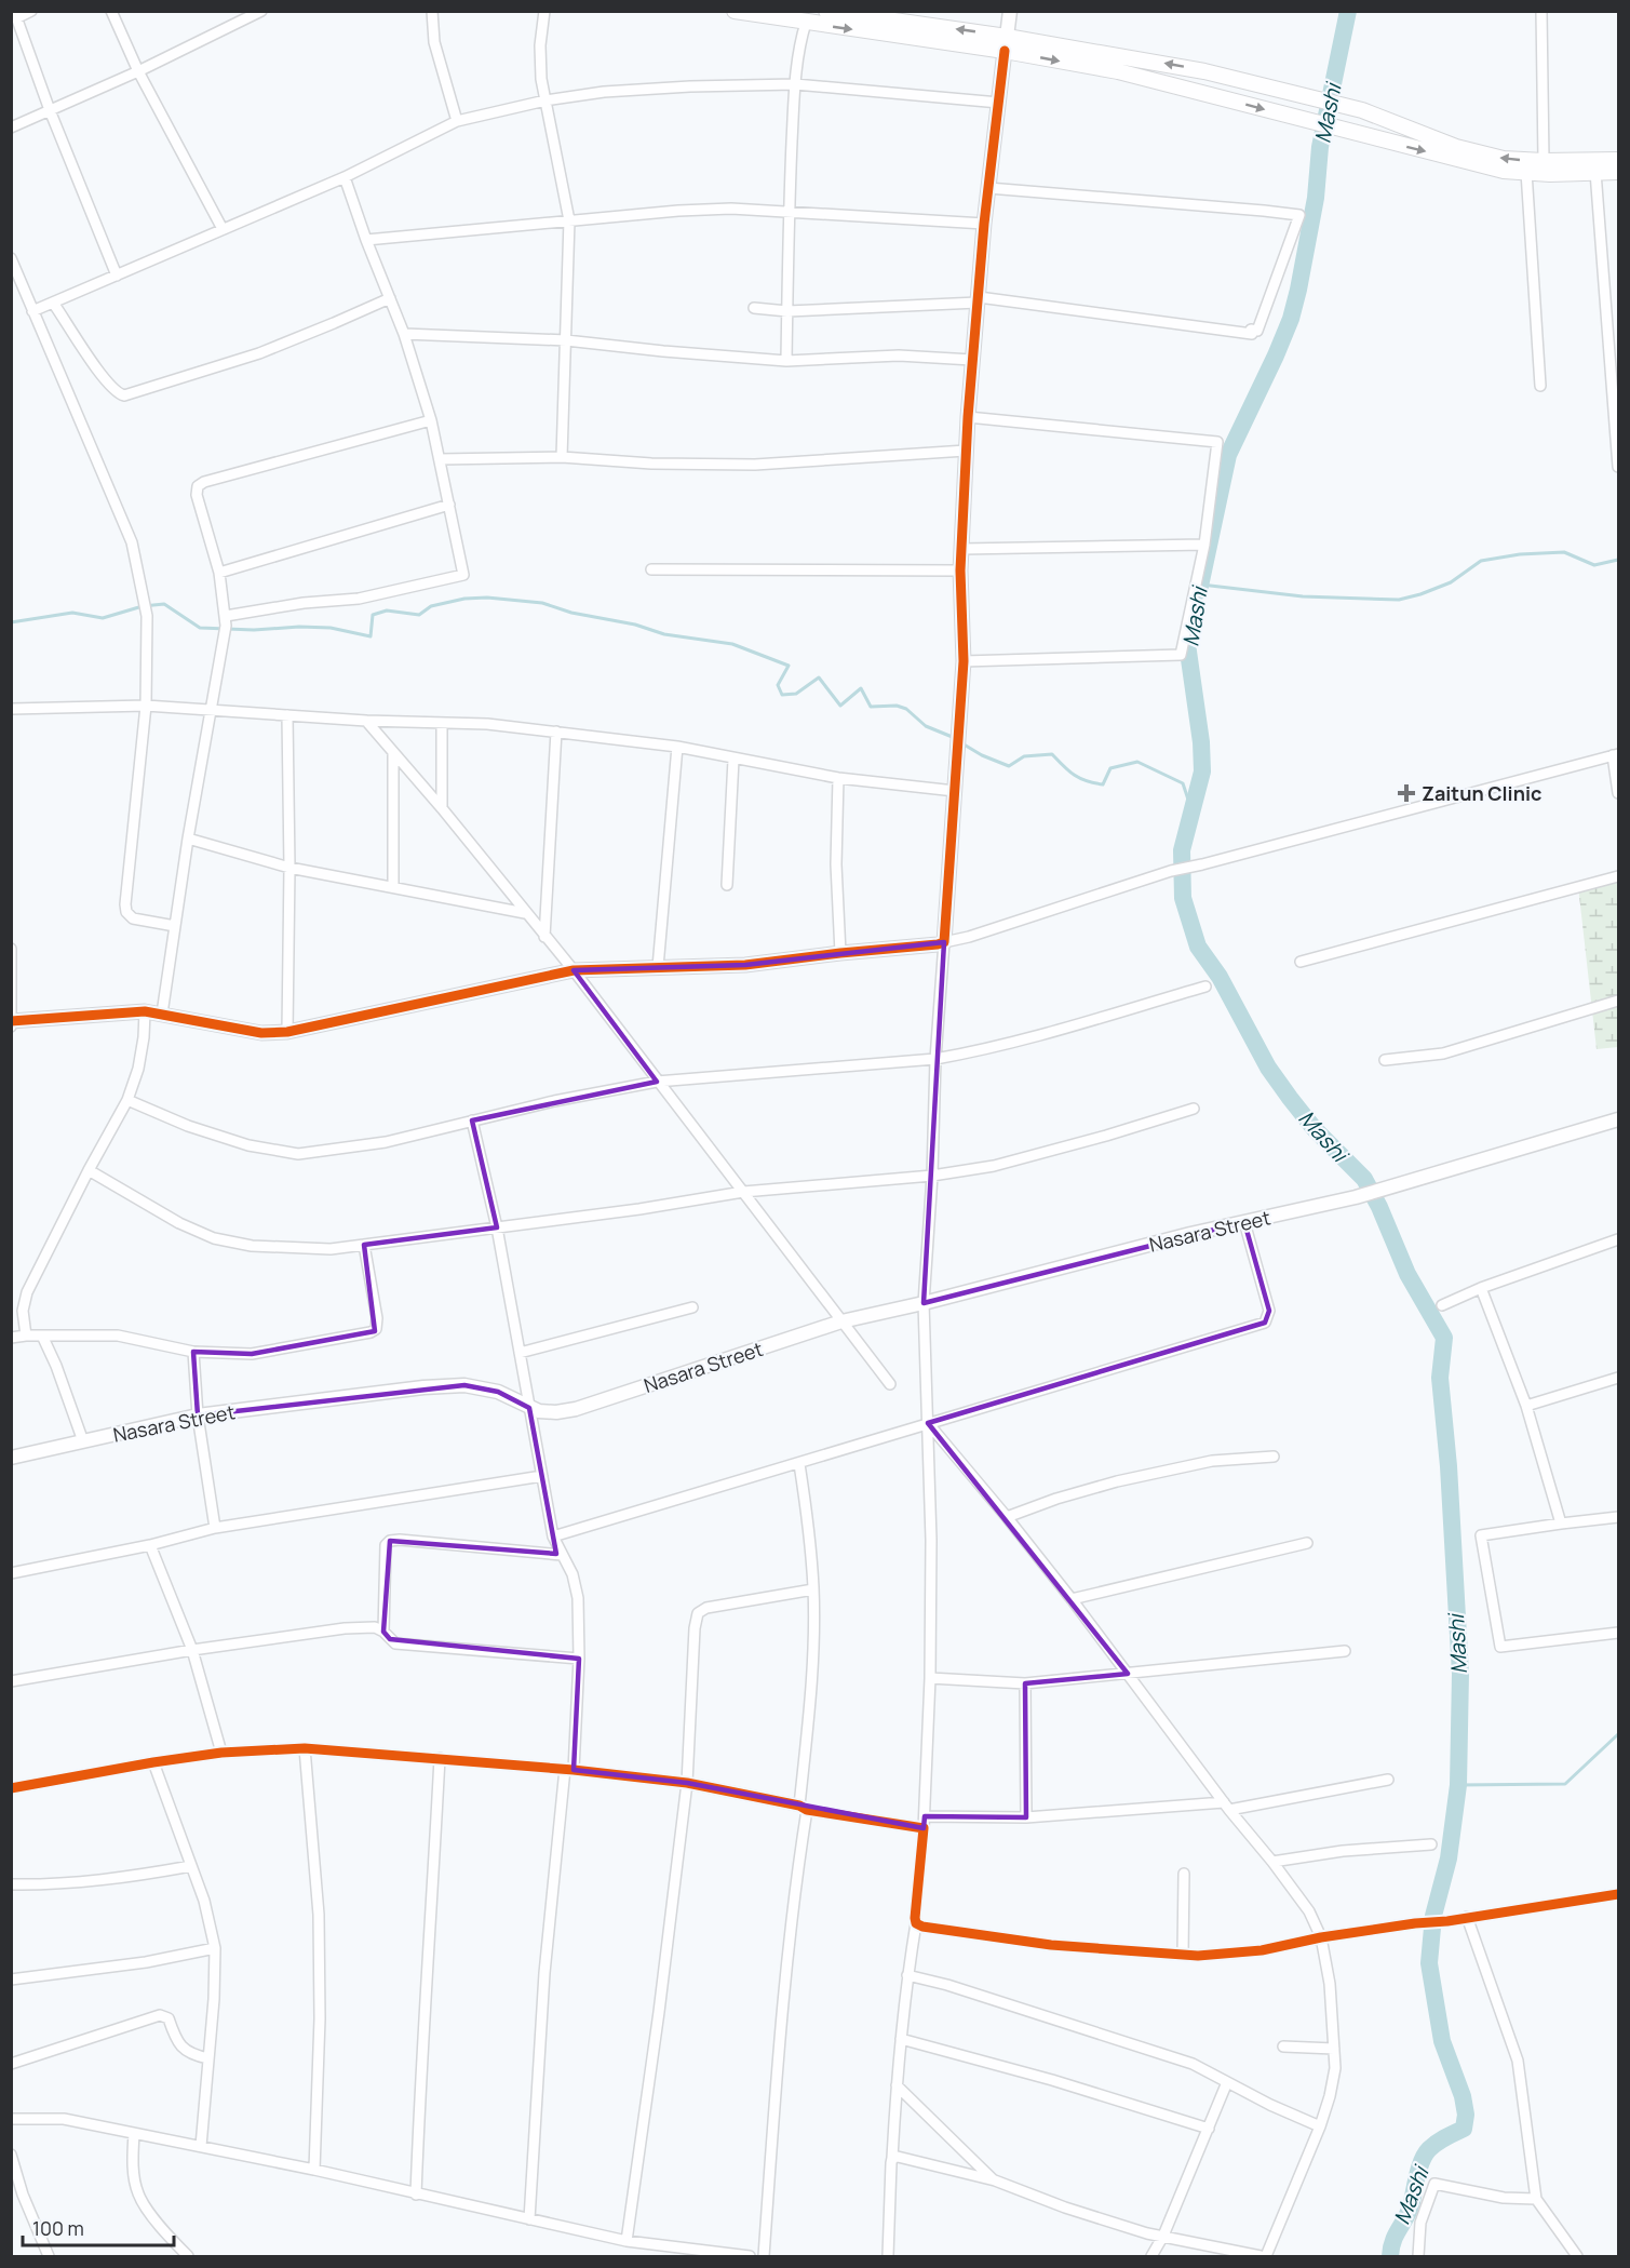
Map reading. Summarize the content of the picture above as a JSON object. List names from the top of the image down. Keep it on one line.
{"streets":{"street":["Nasara Street"]},"water":["Mashi"],"places":{"health":["Zaitun Clinic"]},"scale_bar":"100 m"}
